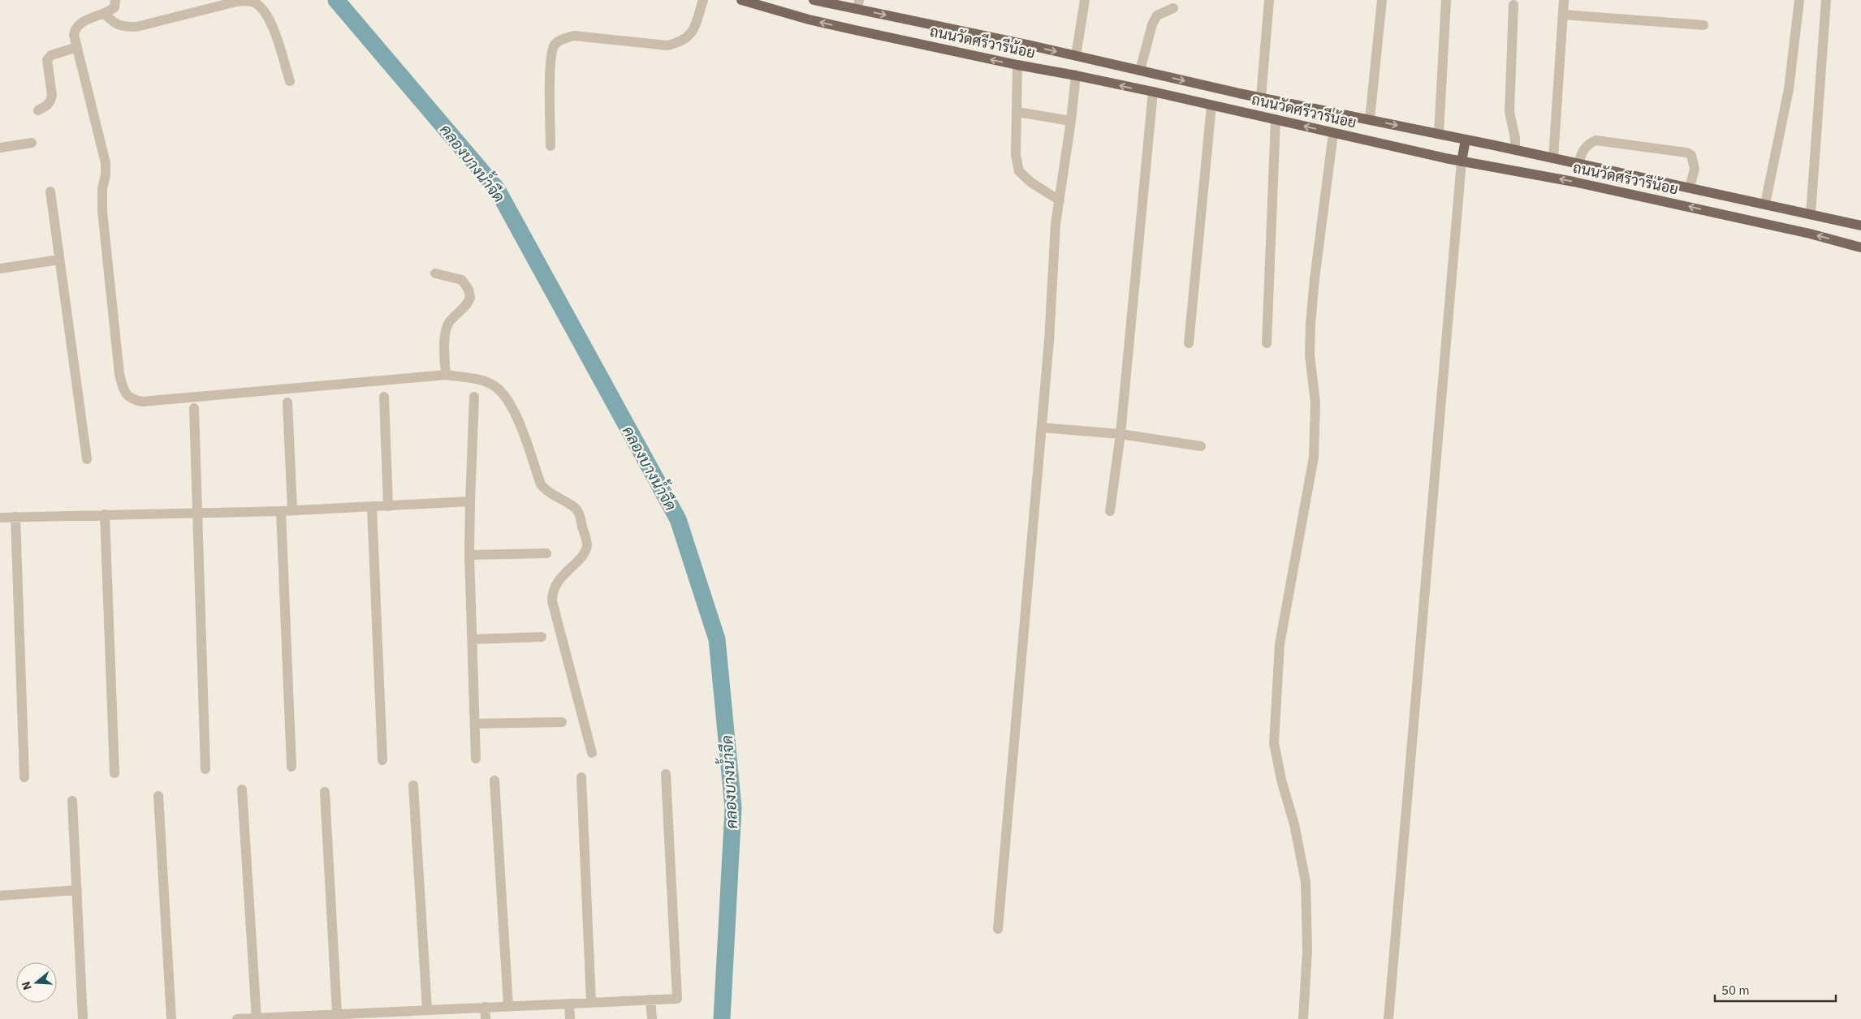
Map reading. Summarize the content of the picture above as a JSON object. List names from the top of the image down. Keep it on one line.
{"streets":{"main road":["ถนนวัดศรีวารีน้อย"]},"water":["คลองบางน้ำจืด"],"scale_bar":"50 m","north":"left"}
